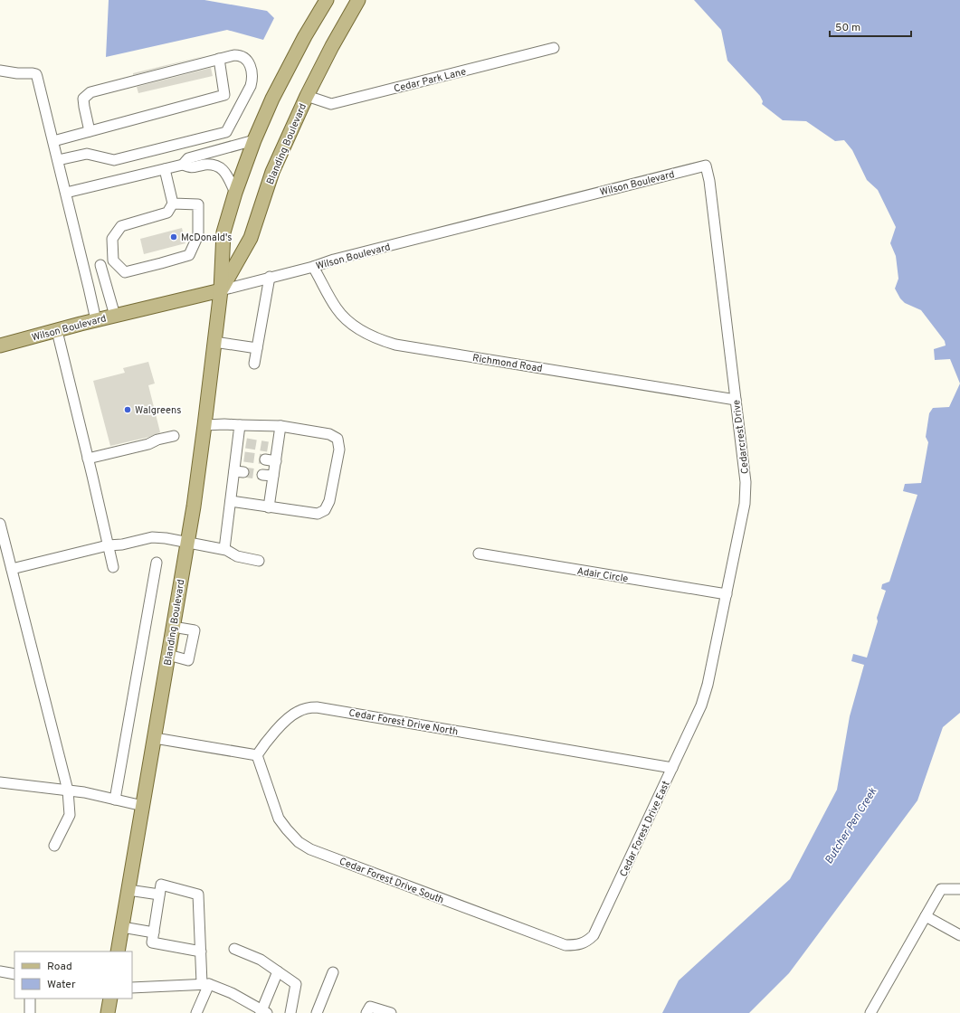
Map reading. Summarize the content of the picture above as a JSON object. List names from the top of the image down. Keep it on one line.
{"streets":{"main road":["Blanding Boulevard","Wilson Boulevard"],"street":["Cedar Park Lane","Richmond Road","Cedarcrest Drive","Adair Circle","Cedar Forest Drive North","Cedar Forest Drive East","Cedar Forest Drive South"]},"crossings":[["Cedar Park Lane","Blanding Boulevard"],["Blanding Boulevard","Wilson Boulevard"],["Wilson Boulevard","Richmond Road"],["Wilson Boulevard","Cedarcrest Drive"],["Richmond Road","Cedarcrest Drive"],["Cedarcrest Drive","Adair Circle"],["Cedarcrest Drive","Cedar Forest Drive East"],["Cedar Forest Drive North","Cedar Forest Drive East"],["Cedar Forest Drive North","Cedar Forest Drive South"],["Cedar Forest Drive East","Cedar Forest Drive South"]],"water":["Butcher Pen Creek"],"places":["McDonald's","Walgreens"],"legend":["Road","Water"],"scale_bar":"50 m"}
